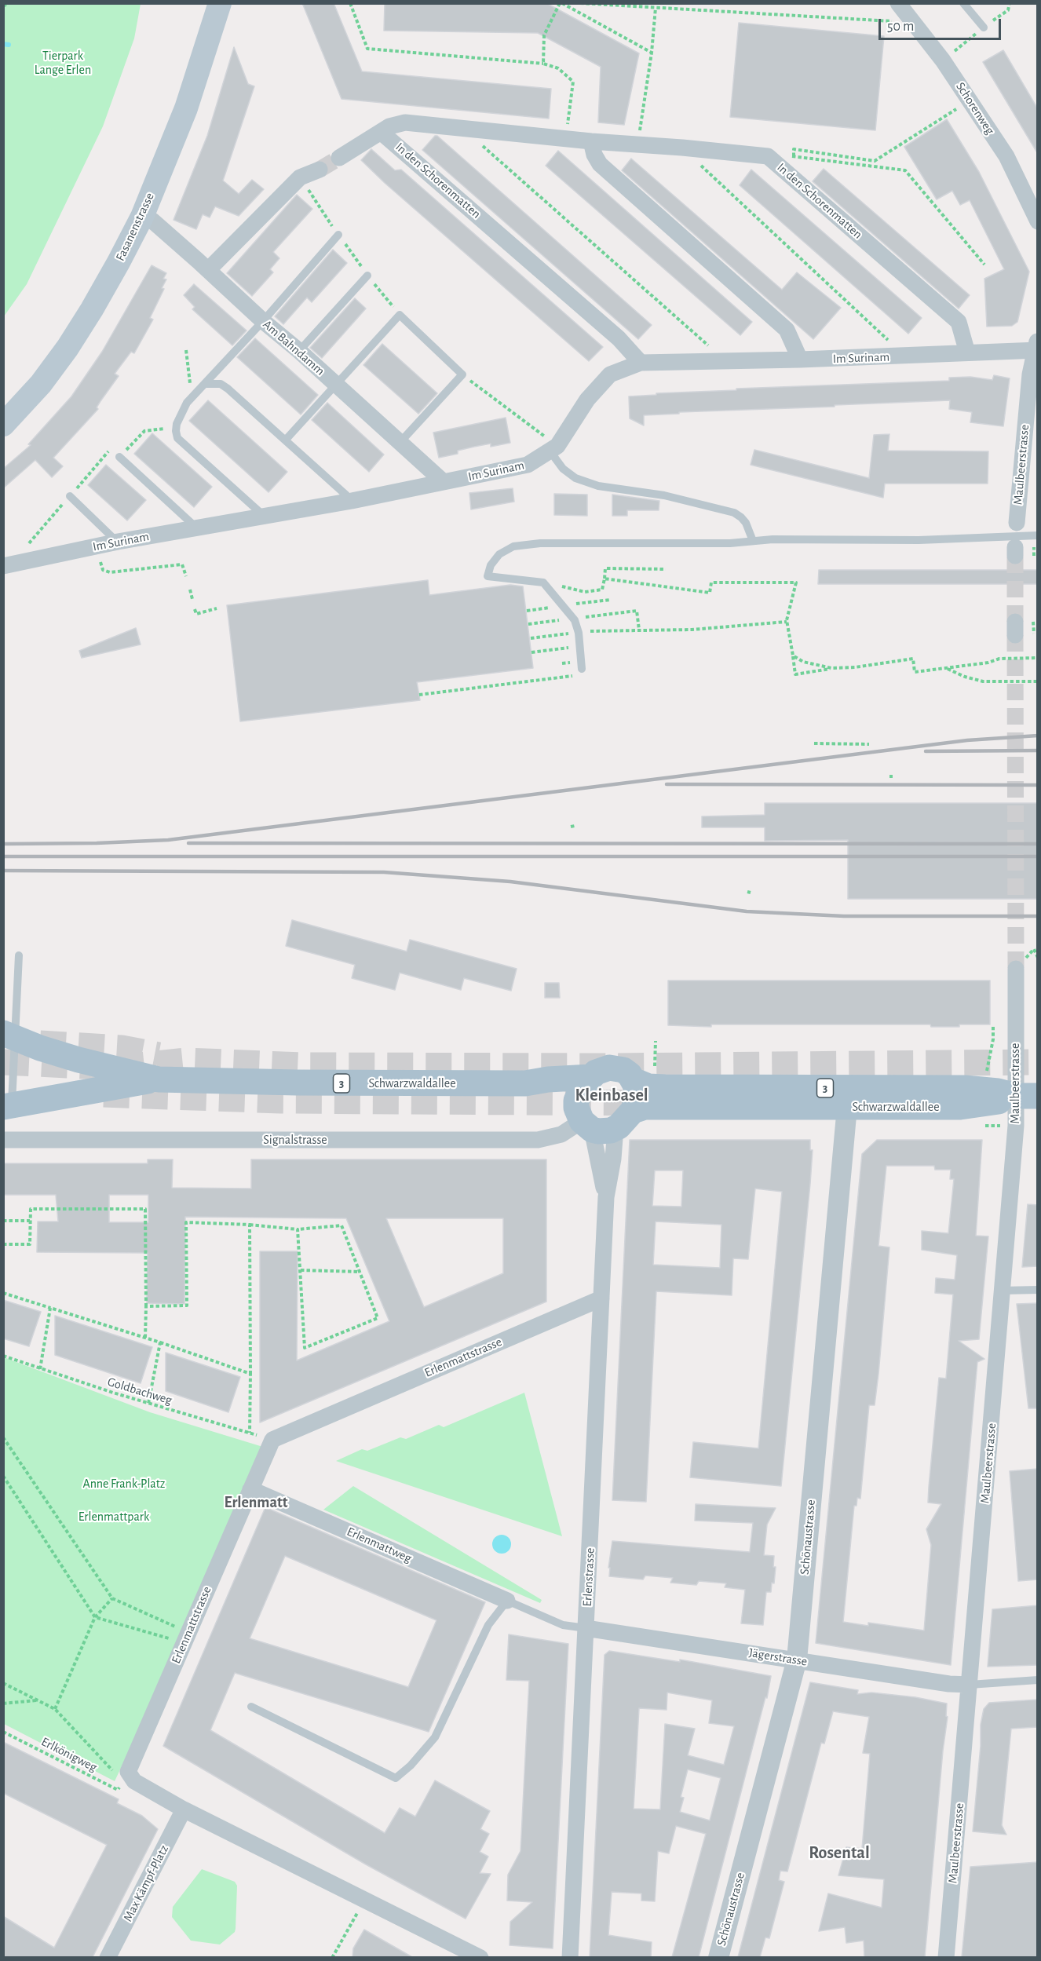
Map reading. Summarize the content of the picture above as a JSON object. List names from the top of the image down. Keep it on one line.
{"streets":{"main road":["Fasanenstrasse","3","Schwarzwaldallee"],"street":["Schorenweg","In den Schorenmatten","Am Bahndamm","Im Surinam","Maulbeerstrasse","Signalstrasse","Erlenmattstrasse","Schönaustrasse","Erlenmattweg","Erlenstrasse","Jägerstrasse","Max Kämpf-Platz"],"path":["Goldbachweg","Erlkönigweg"]},"crossings":[["In den Schorenmatten","Im Surinam"],["Fasanenstrasse","Am Bahndamm"],["Am Bahndamm","Im Surinam"],["Im Surinam","Maulbeerstrasse"],["Maulbeerstrasse","Schwarzwaldallee"],["Maulbeerstrasse","Jägerstrasse"],["3","Schwarzwaldallee"],["3","Signalstrasse"],["3","Erlenstrasse"],["Schwarzwaldallee","Signalstrasse"],["Schwarzwaldallee","Schönaustrasse"],["Schwarzwaldallee","Erlenstrasse"],["Signalstrasse","Erlenstrasse"],["Erlenmattstrasse","Goldbachweg"],["Erlenmattstrasse","Erlenmattweg"],["Erlenmattstrasse","Erlenstrasse"],["Erlenmattstrasse","Max Kämpf-Platz"],["Schönaustrasse","Jägerstrasse"],["Erlenmattweg","Erlenstrasse"],["Erlenmattweg","Jägerstrasse"],["Erlenstrasse","Jägerstrasse"]],"districts":["Kleinbasel","Erlenmatt","Rosental"],"parks":["Tierpark Lange Erlen","Anne Frank-Platz","Erlenmattpark"],"scale_bar":"50 m"}
